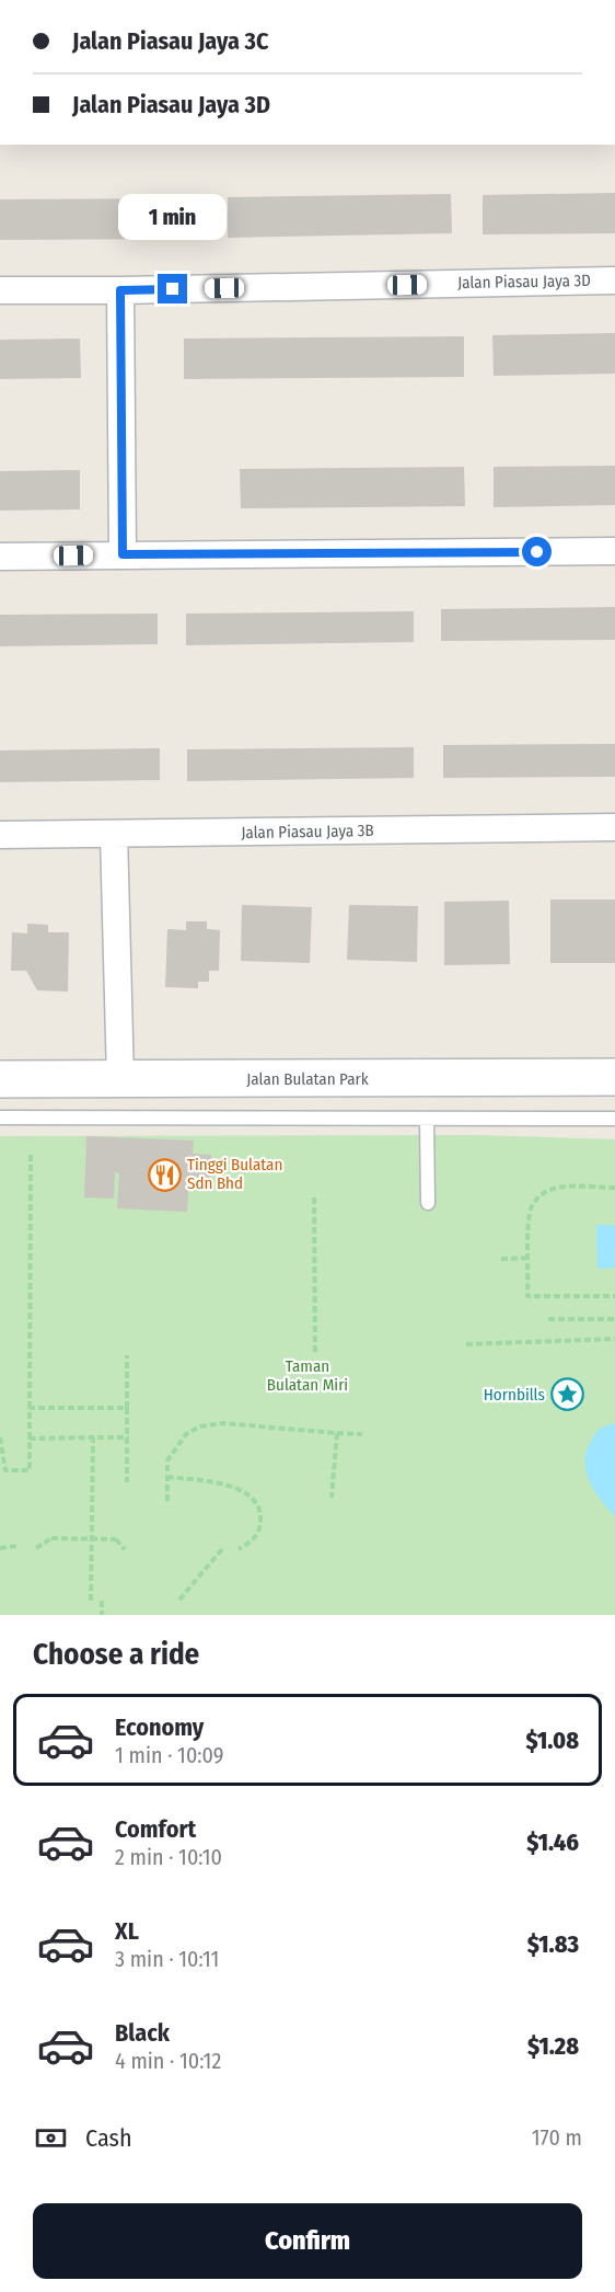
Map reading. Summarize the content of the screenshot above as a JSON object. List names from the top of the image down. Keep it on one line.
{"streets":{"street":["Jalan Piasau Jaya 3D","Jalan Piasau Jaya 3B","Jalan Bulatan Park"]},"parks":["Taman Bulatan Miri"],"places":{"restaurant":["Tinggi Bulatan Sdn Bhd"],"place":["Hornbills"]},"page":{"banner":["Jalan Piasau Jaya 3C","Jalan Piasau Jaya 3D"],"bubble":"1 min","heading":"Choose a ride","list":[{"name":"Economy","note":"1 min · 10:09","value":"$1.08"},{"name":"Comfort","note":"2 min · 10:10","value":"$1.46"},{"name":"XL","note":"3 min · 10:11","value":"$1.83"},{"name":"Black","note":"4 min · 10:12","value":"$1.28"}],"pay":["Cash","170 m"],"buttons":"Confirm"}}
